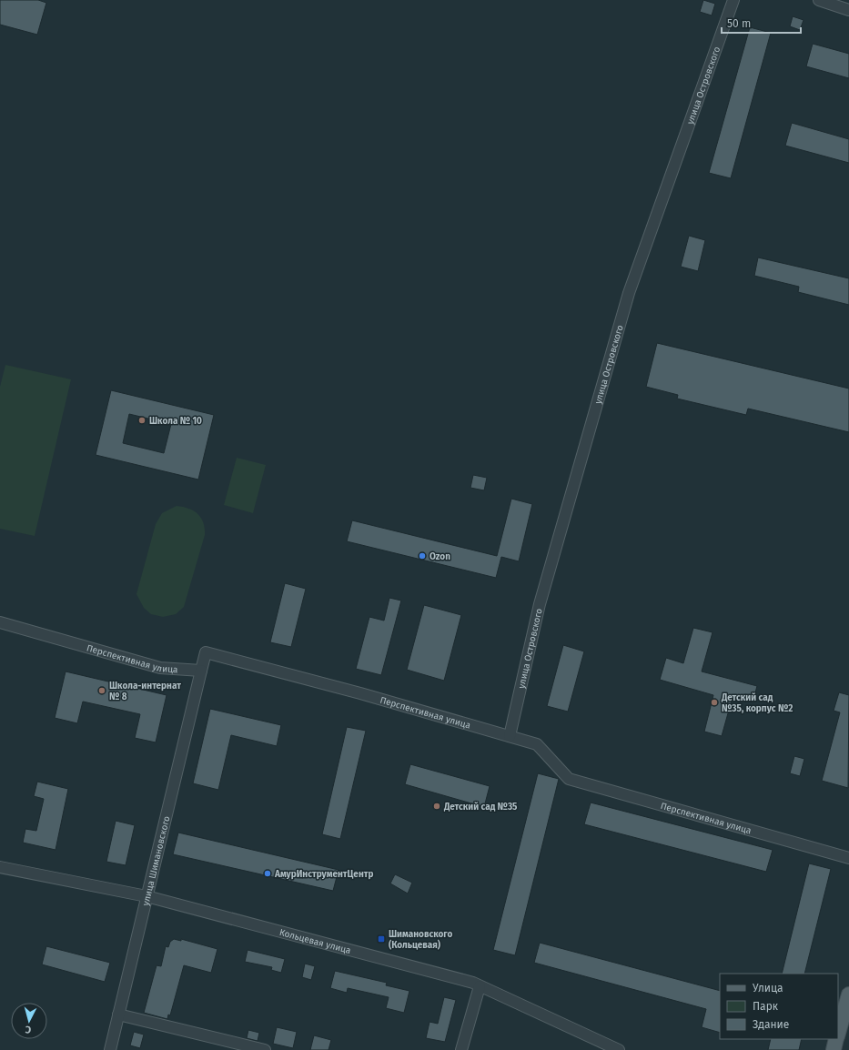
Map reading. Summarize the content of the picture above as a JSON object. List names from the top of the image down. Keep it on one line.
{"streets":{"street":["улица Островского","Перспективная улица","улица Шимановского","Кольцевая улица"]},"crossings":[["улица Островского","Перспективная улица"],["Перспективная улица","улица Шимановского"],["улица Шимановского","Кольцевая улица"]],"places":{"other":["Школа № 10","Ozon","Школа-интернат № 8","Детский сад №35, корпус №2","Детский сад №35","АмурИнструментЦентр"],"transit":["Шимановского (Кольцевая)"]},"legend":["Улица","Парк","Здание"],"scale_bar":"50 m","north":"bottom"}
